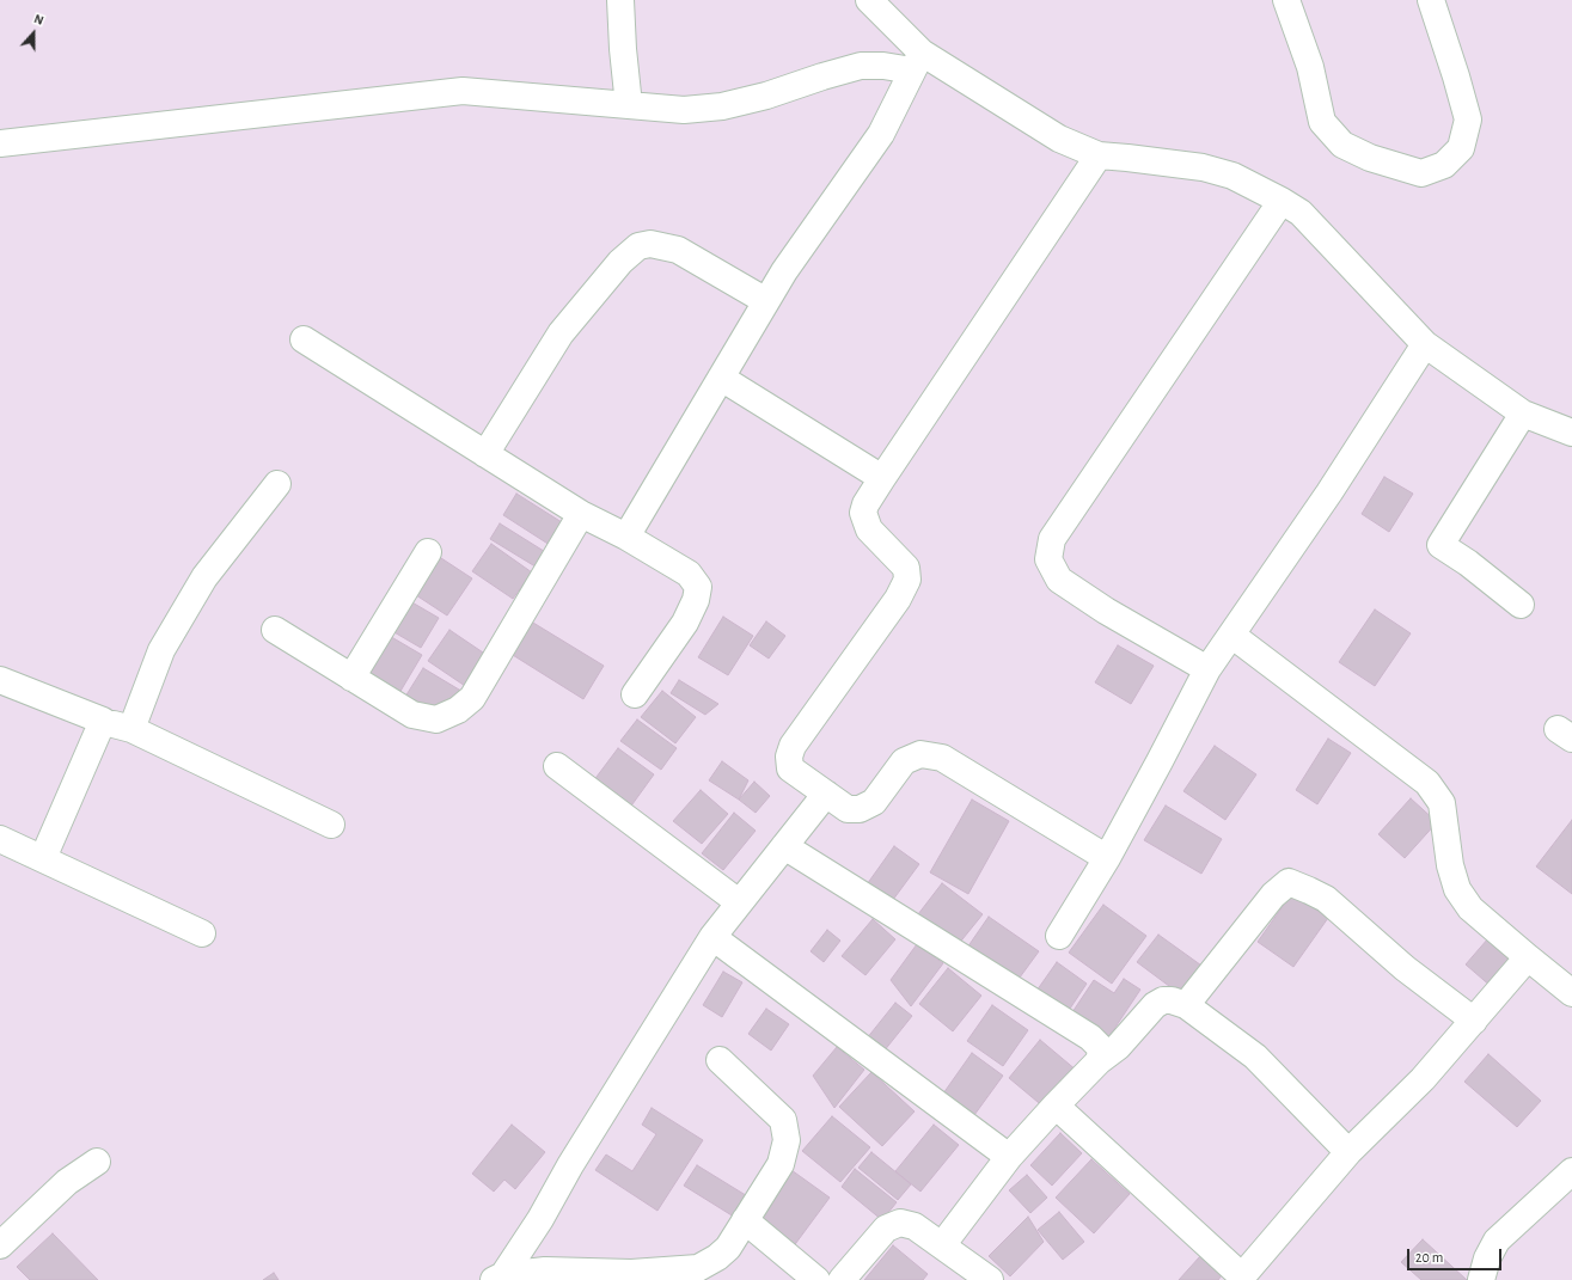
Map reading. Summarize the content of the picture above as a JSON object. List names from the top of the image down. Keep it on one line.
{"scale_bar":"20 m","north":"top"}
